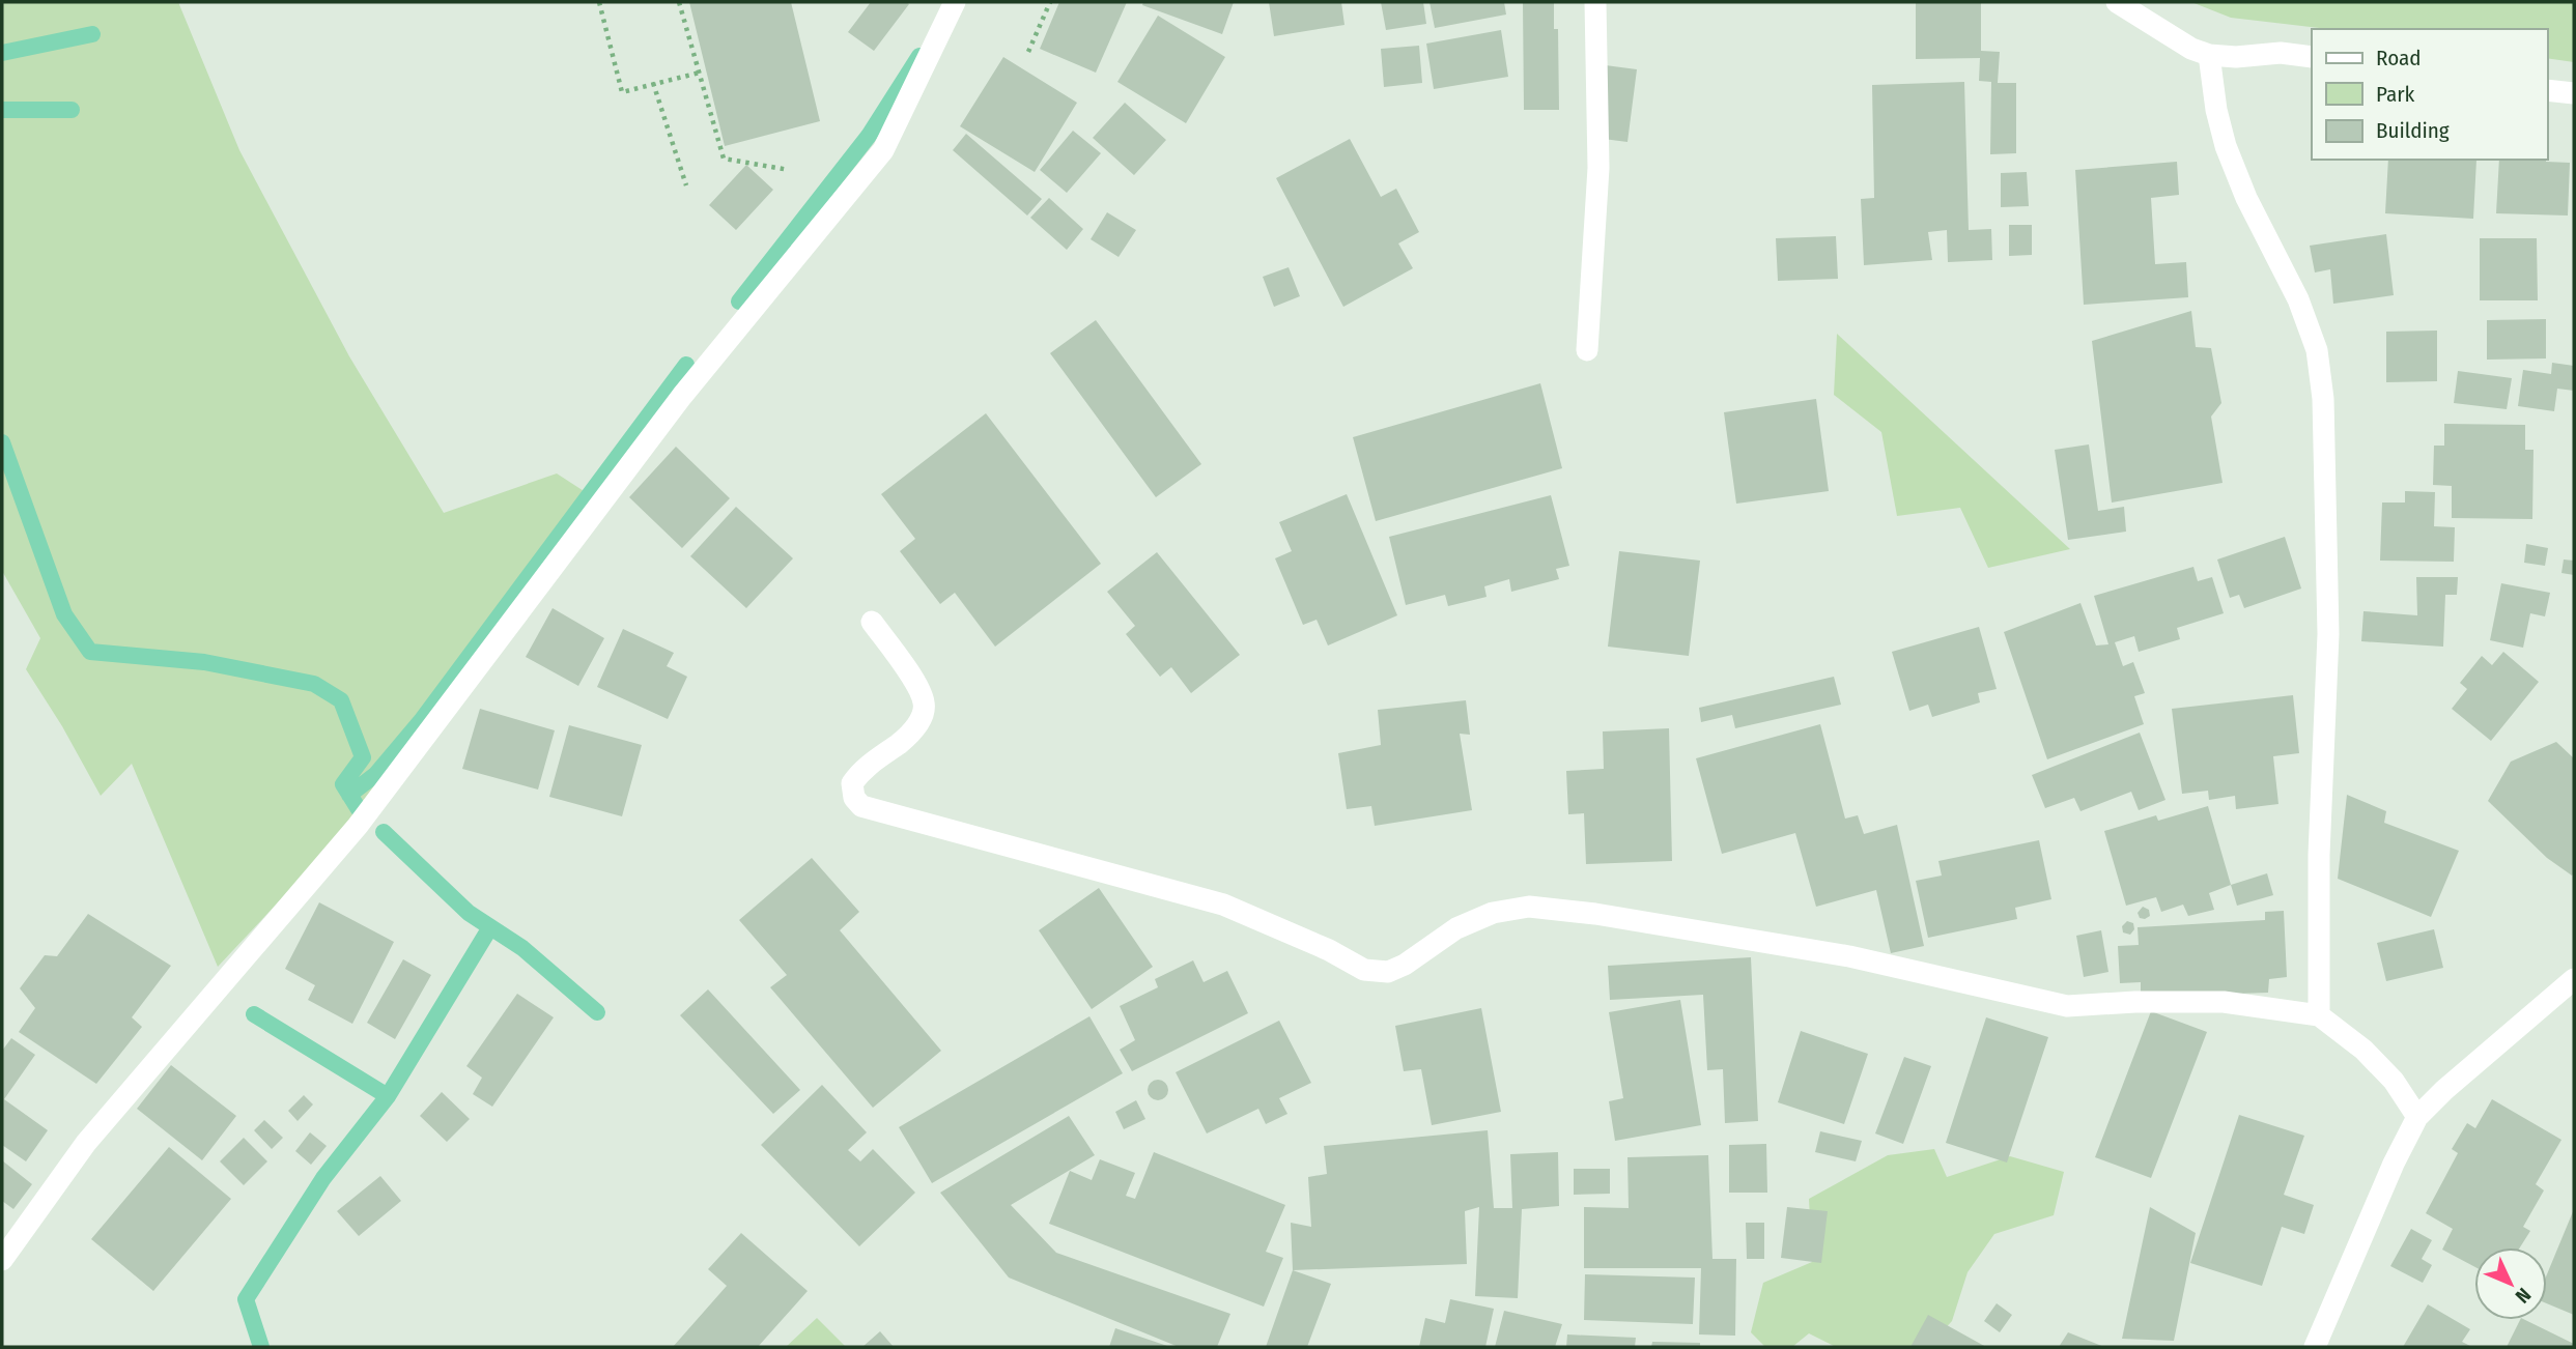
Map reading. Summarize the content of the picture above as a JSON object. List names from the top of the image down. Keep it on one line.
{"legend":["Road","Park","Building"],"north":"bottom right"}
